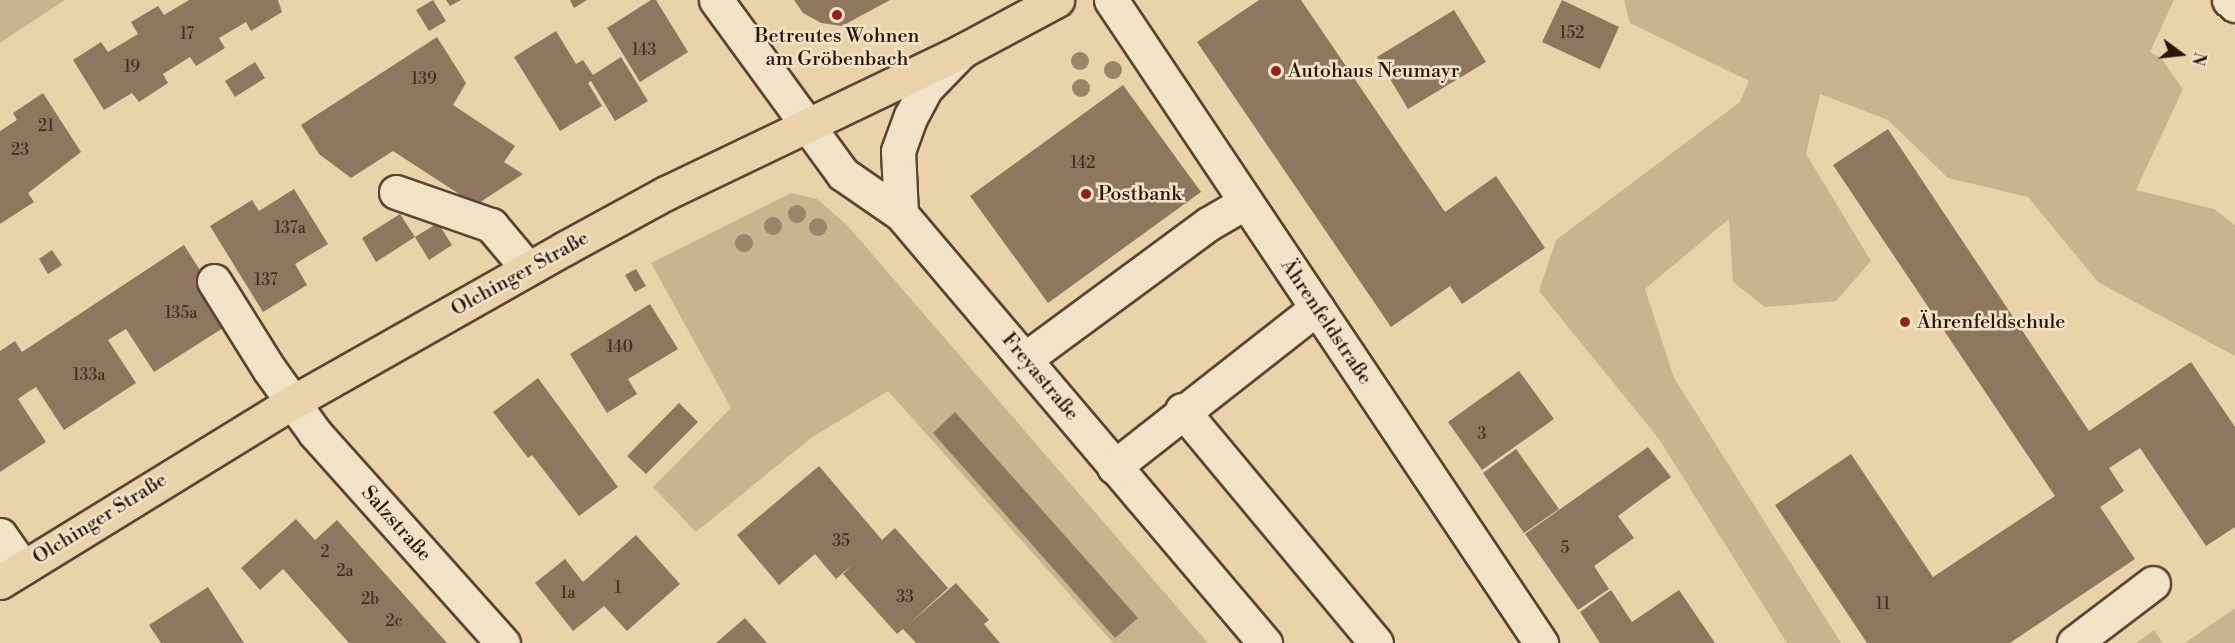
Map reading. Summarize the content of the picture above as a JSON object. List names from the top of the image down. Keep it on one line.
{"streets":{"main road":["Olchinger Straße"],"street":["Ährenfeldstraße","Freyastraße","Salzstraße"]},"crossings":[["Olchinger Straße","Freyastraße"],["Olchinger Straße","Salzstraße"]],"places":["Betreutes Wohnen am Gröbenbach","Autohaus Neumayr","Postbank","Ährenfeldschule"],"house_numbers":["152","17","143","19","139","21","23","142","137a","137","135a","140","133a","3","35","5","2","2a","1","1a","33","2b","11","2c"],"north":"right"}
